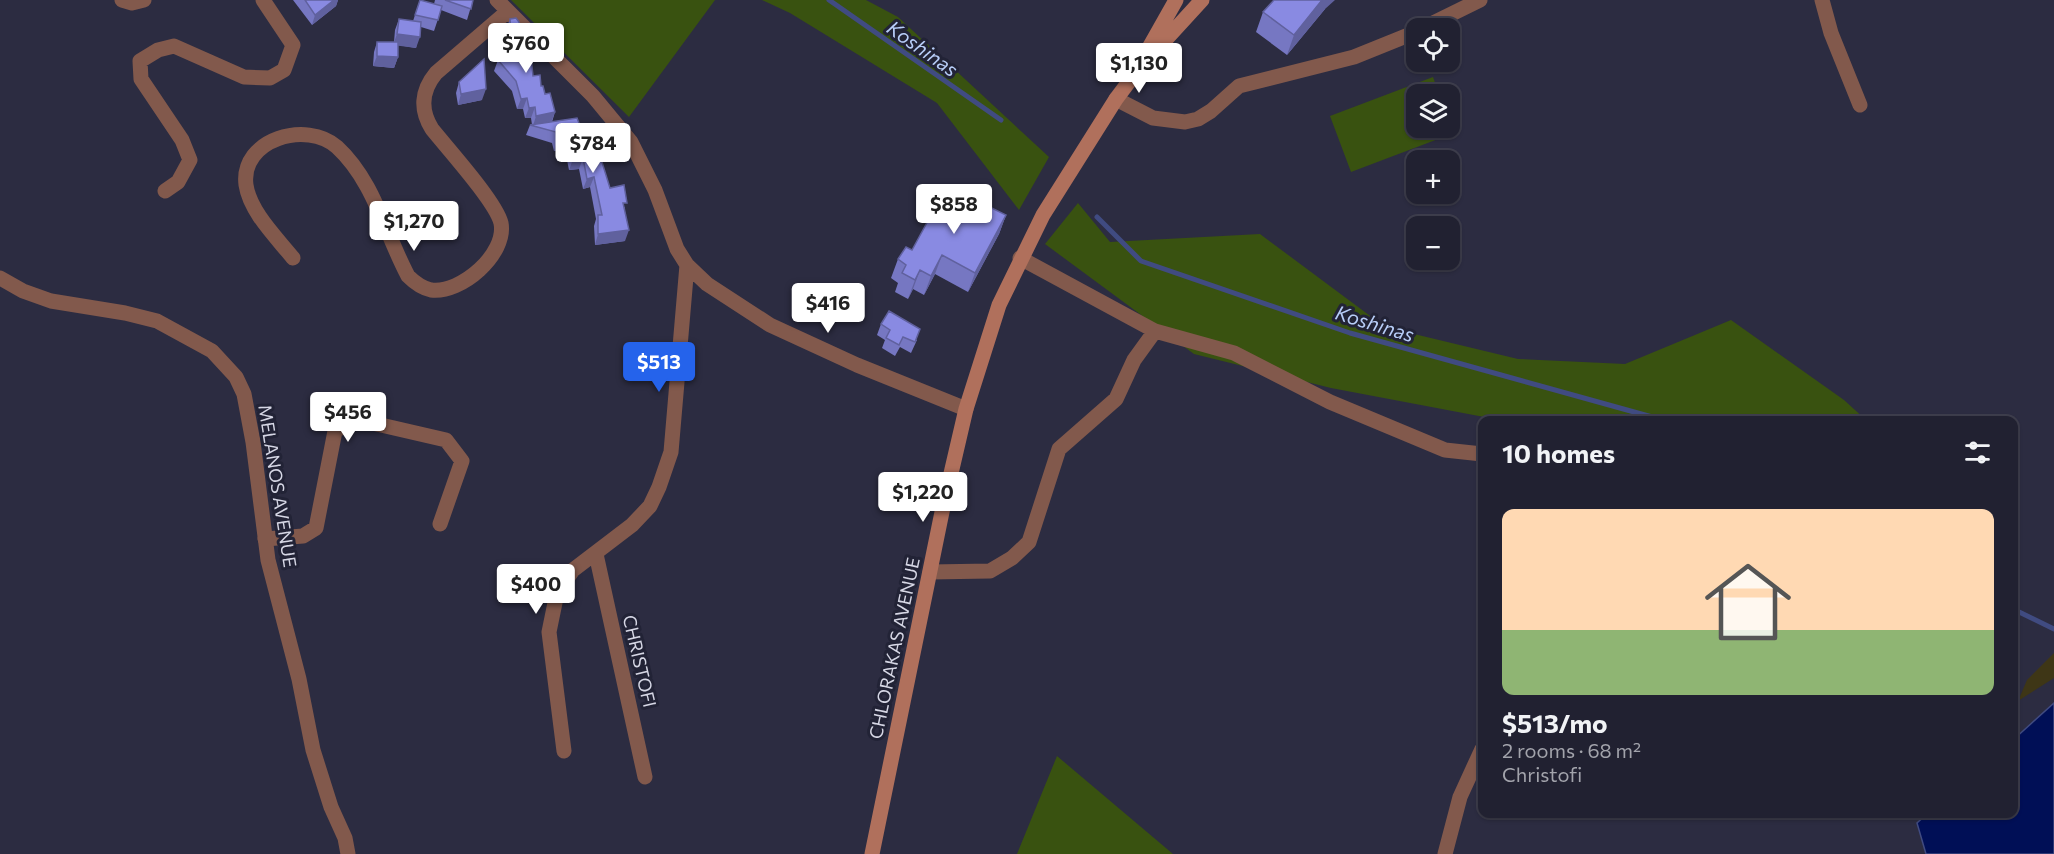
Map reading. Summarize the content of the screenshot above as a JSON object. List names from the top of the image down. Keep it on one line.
{"streets":{"main road":["CHLORAKAS AVENUE"],"street":["MELANOS AVENUE","CHRISTOFI"]},"water":["Koshinas"],"page":{"map_buttons":["+","−"],"price":["$760","$1,130","$784","$858","$1,270","$416","$513","$456","$1,220","$400"],"heading":"10 homes","list":[{"name":"$513/mo","note":"2 rooms · 68 m² · Christofi"}]}}
